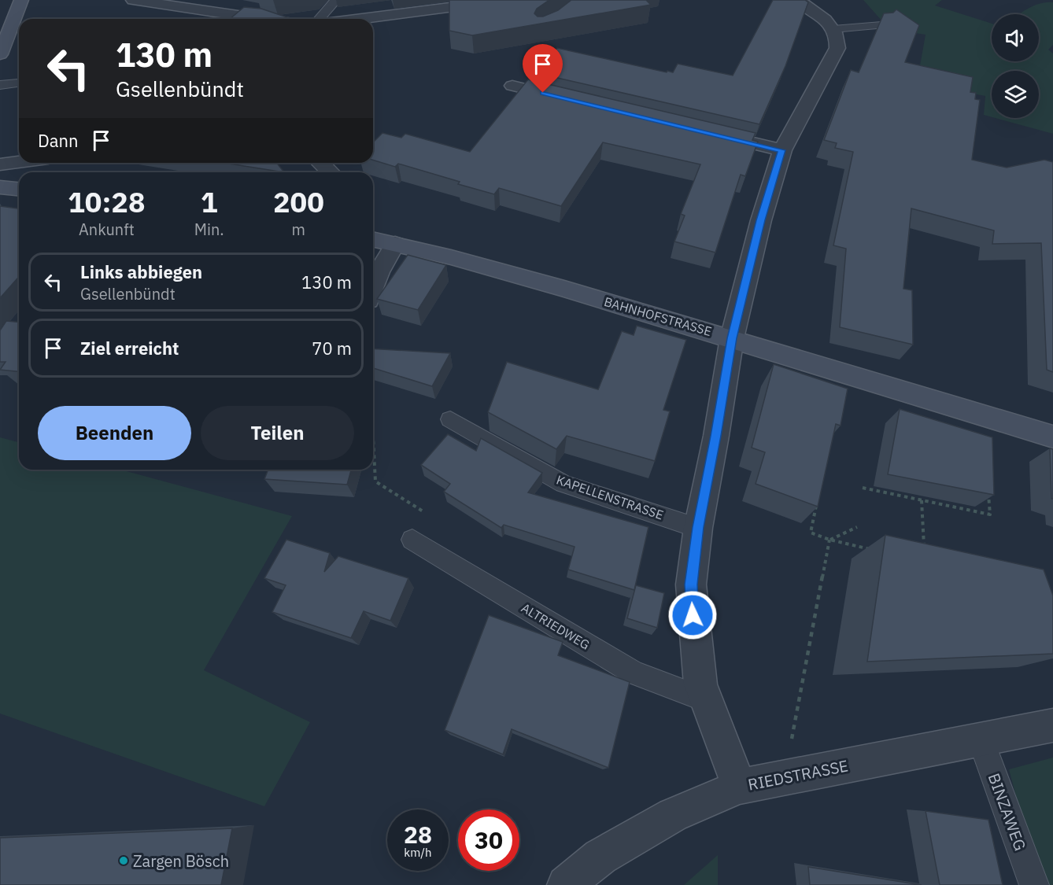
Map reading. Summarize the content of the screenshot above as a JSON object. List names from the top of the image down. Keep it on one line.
{"streets":{"street":["BAHNHOFSTRASSE","RIEDSTRASSE"],"lane":["KAPELLENSTRASSE","ALTRIEDWEG","BINZAWEG"]},"crossings":[["RIEDSTRASSE","BINZAWEG"]],"places":["Zargen Bösch"],"page":{"turn":["130 m","Gsellenbündt"],"then":"Dann","eta":["10:28","Ankunft","1","Min.","200","m"],"list":[{"name":"Links abbiegen","note":"Gsellenbündt","value":"130 m"},{"name":"Ziel erreicht","value":"70 m"}],"buttons":["Beenden","Teilen"],"speed":"28 km/h","limit":"30"}}
